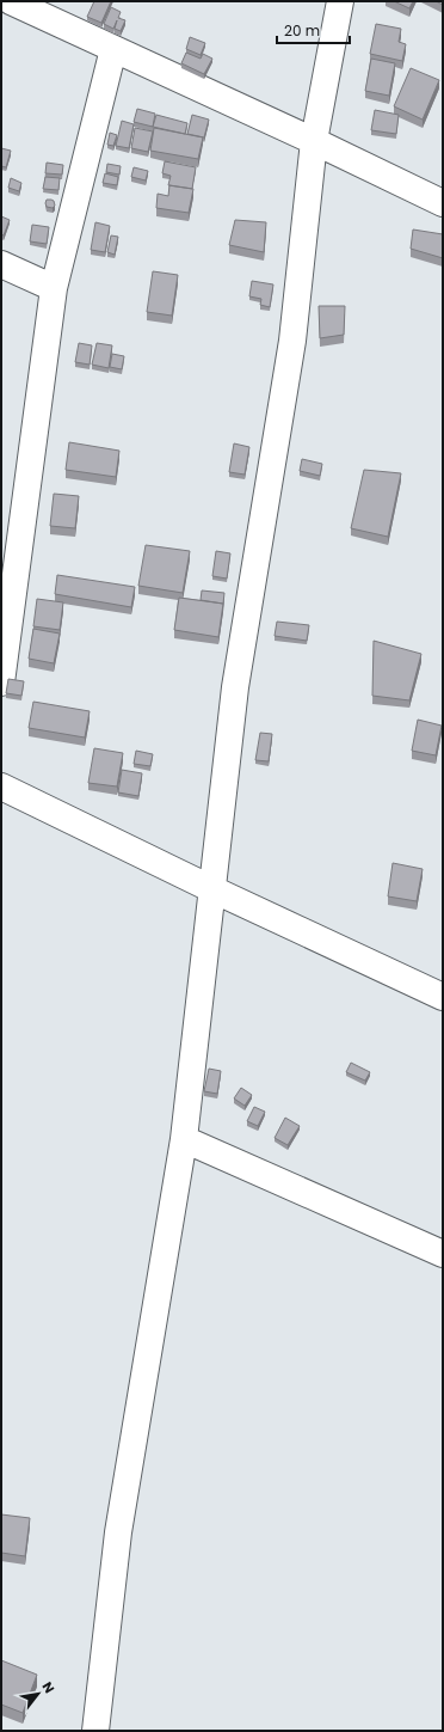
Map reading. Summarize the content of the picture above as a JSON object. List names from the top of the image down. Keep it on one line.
{"scale_bar":"20 m","north":"top right"}
